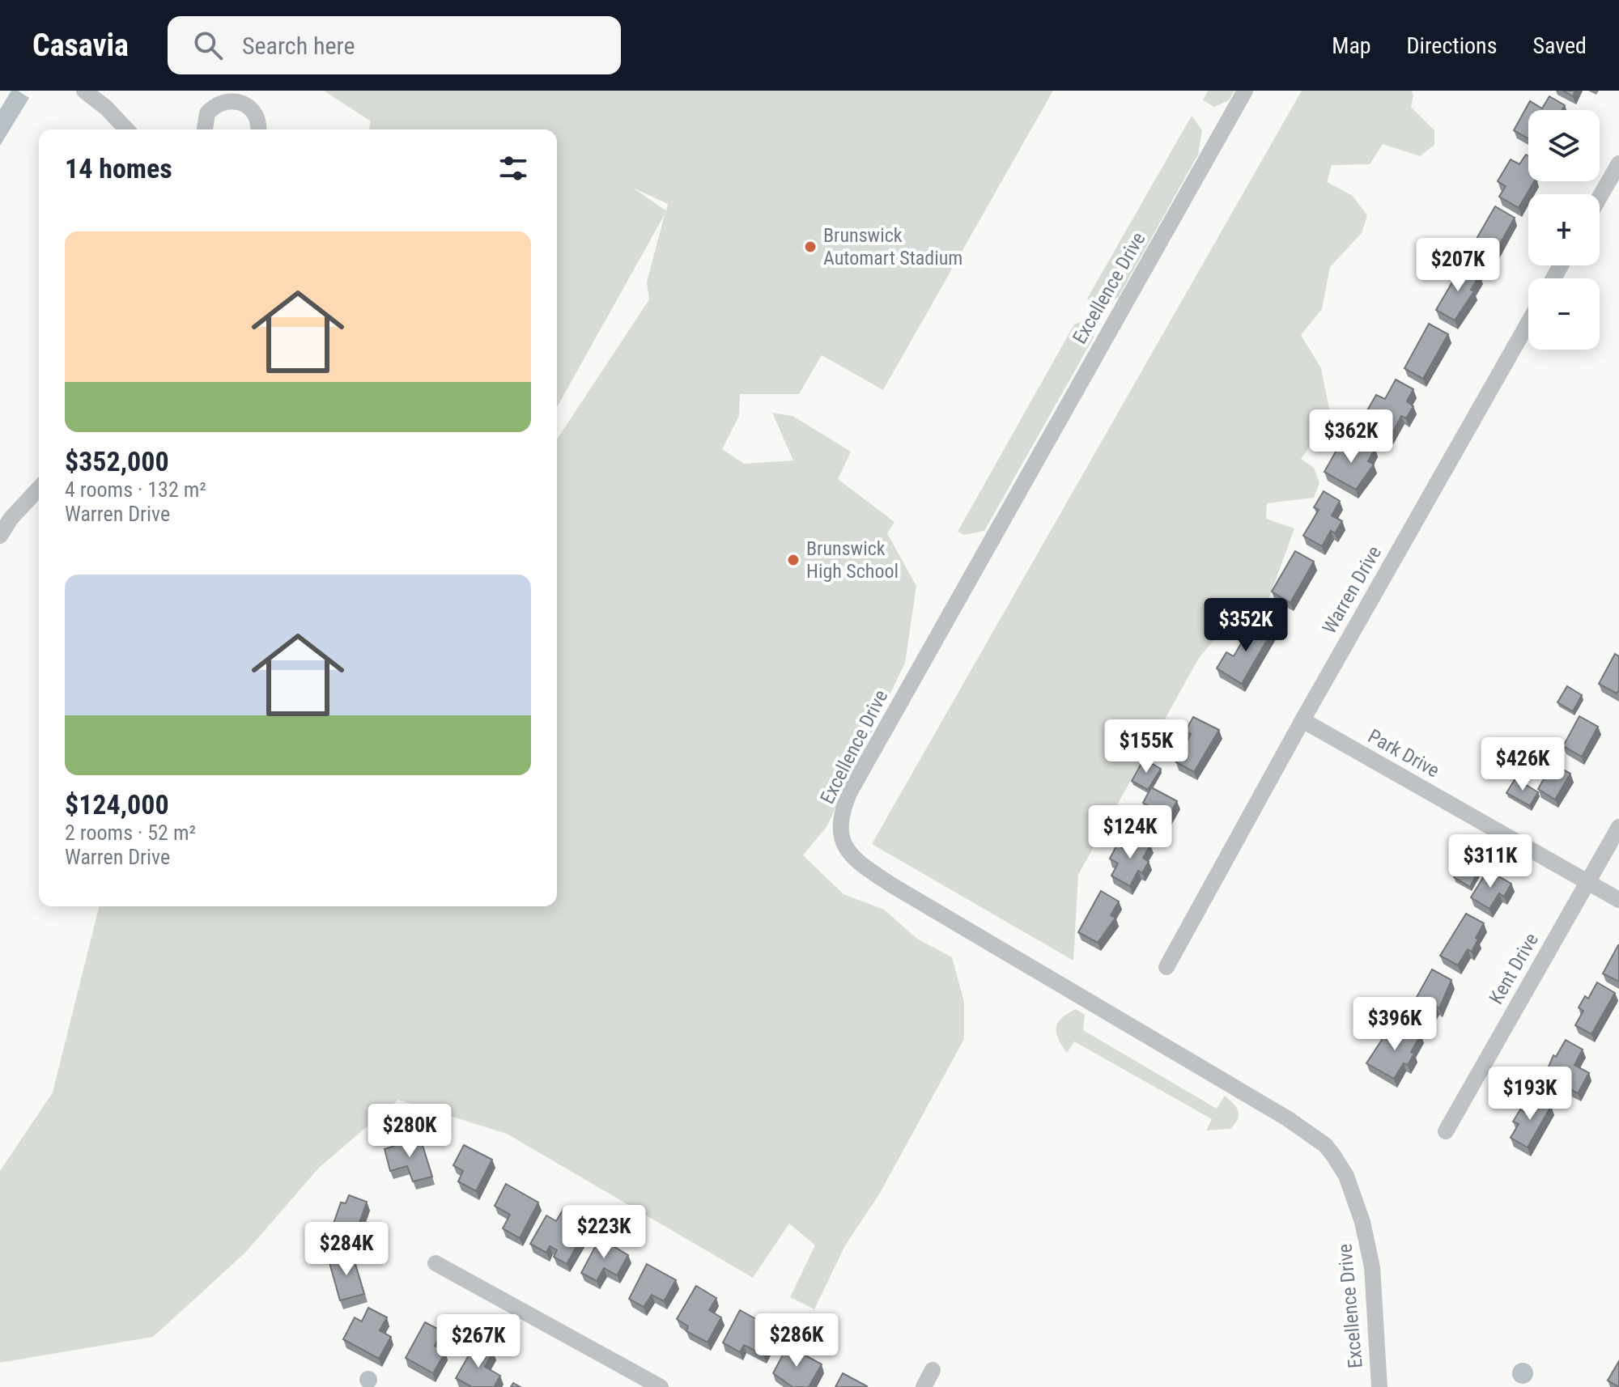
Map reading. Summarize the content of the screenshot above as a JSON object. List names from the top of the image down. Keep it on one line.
{"streets":{"street":["Excellence Drive","Warren Drive","Park Drive","Kent Drive"]},"crossings":[["Warren Drive","Park Drive"],["Park Drive","Kent Drive"]],"places":["Brunswick Automart Stadium","Brunswick High School"],"page":{"header":"Casavia","search":"Search here","nav":["Map","Directions","Saved"],"map_buttons":["+","−"],"heading":"14 homes","list":[{"name":"$352,000","note":"4 rooms · 132 m² · Warren Drive"},{"name":"$124,000","note":"2 rooms · 52 m² · Warren Drive"}],"price":["$207K","$362K","$352K","$155K","$426K","$124K","$311K","$396K","$193K","$280K","$223K","$284K","$286K","$267K"]}}
